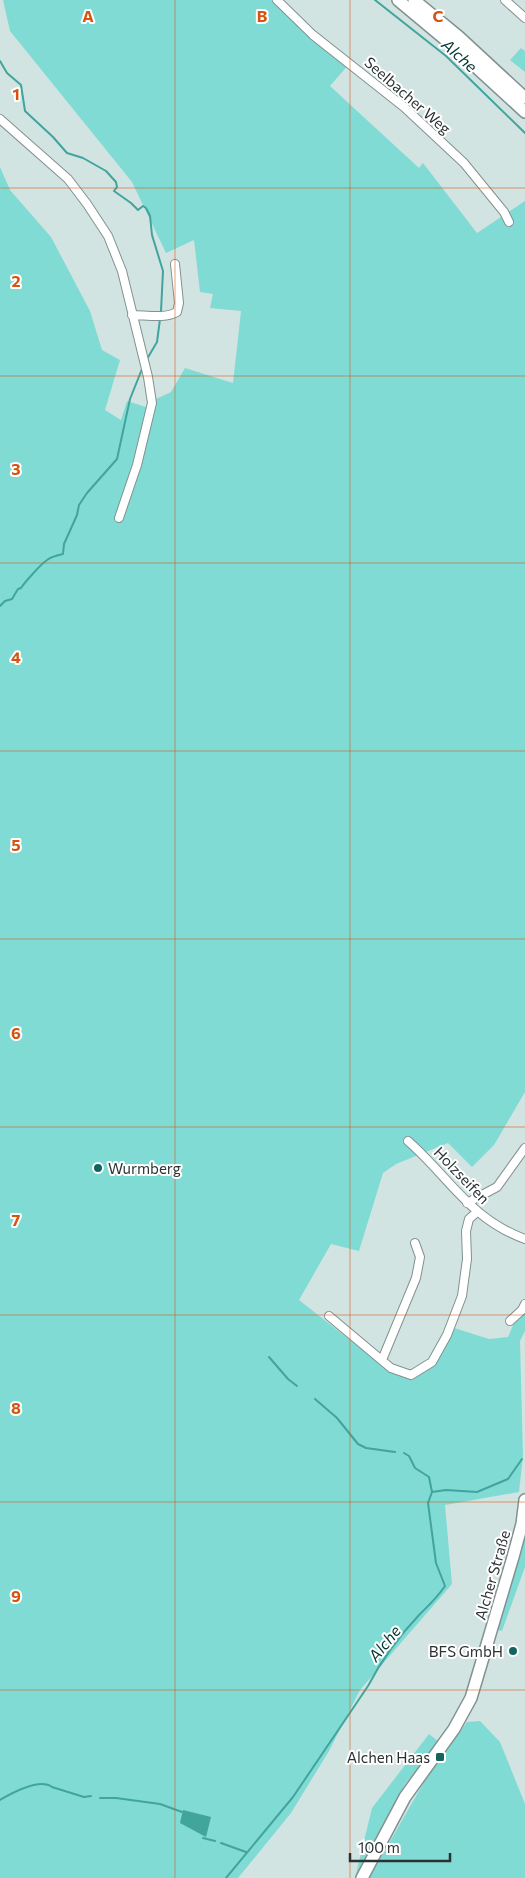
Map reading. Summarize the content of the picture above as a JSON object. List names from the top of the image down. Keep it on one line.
{"streets":{"street":["Seelbacher Weg","Holzseifen","Alcher Straße"]},"water":["Alche"],"places":{"other":["Wurmberg","BFS GmbH"],"transit":["Alchen Haas"]},"scale_bar":"100 m","grid":{"columns":["A","B","C"],"rows":["1","2","3","4","5","6","7","8","9"]}}
